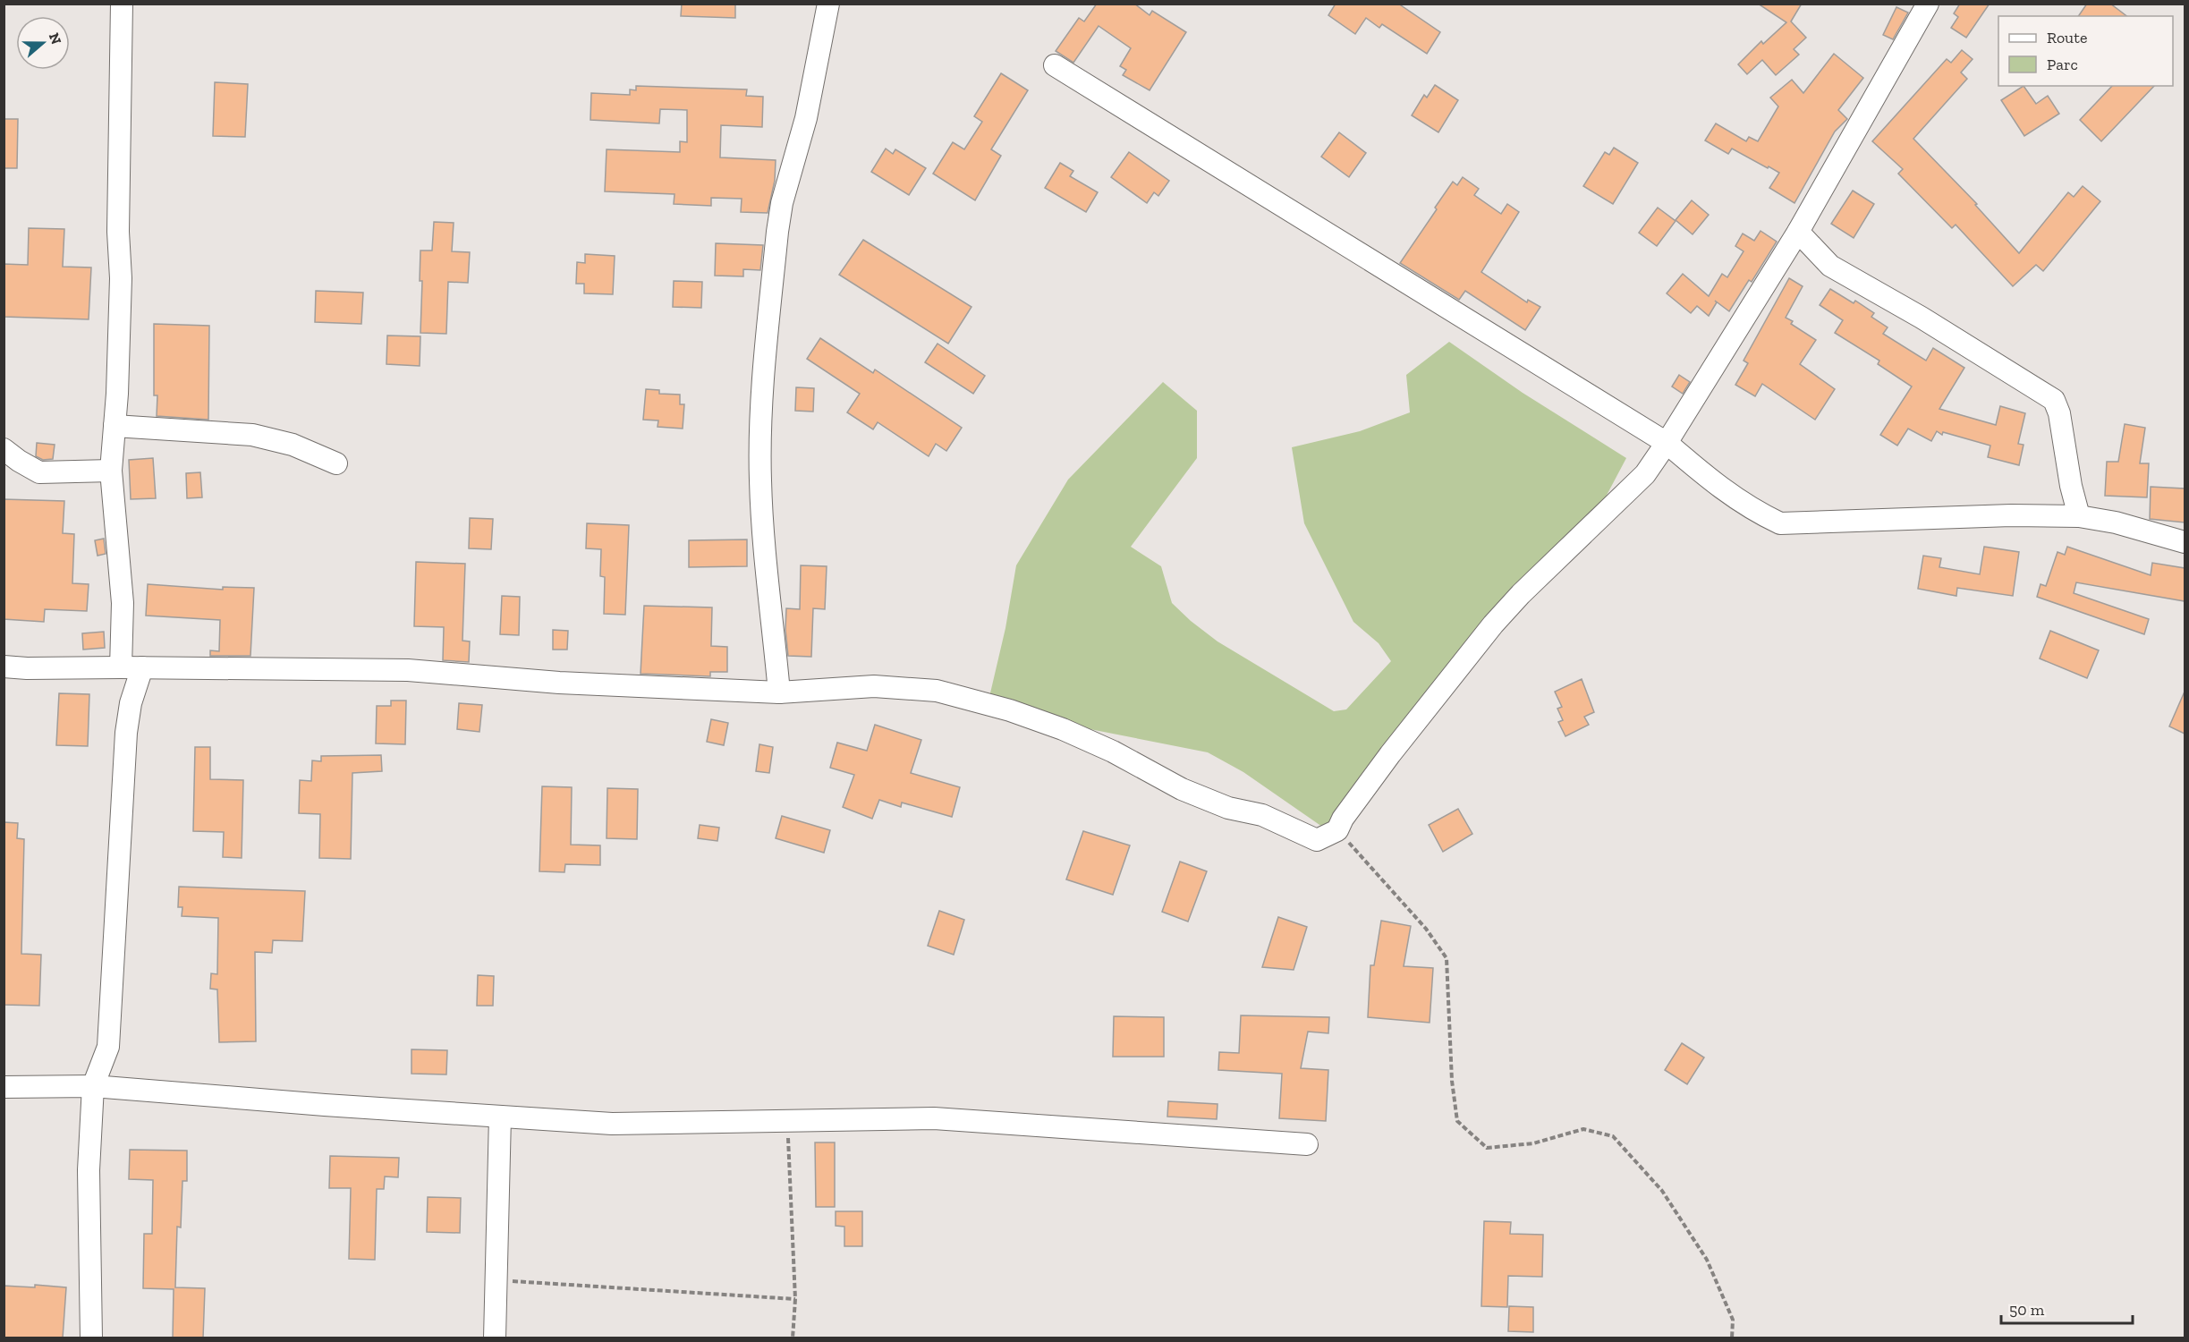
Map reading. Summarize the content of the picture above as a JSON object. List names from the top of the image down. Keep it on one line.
{"legend":["Route","Parc"],"scale_bar":"50 m","north":"right"}
